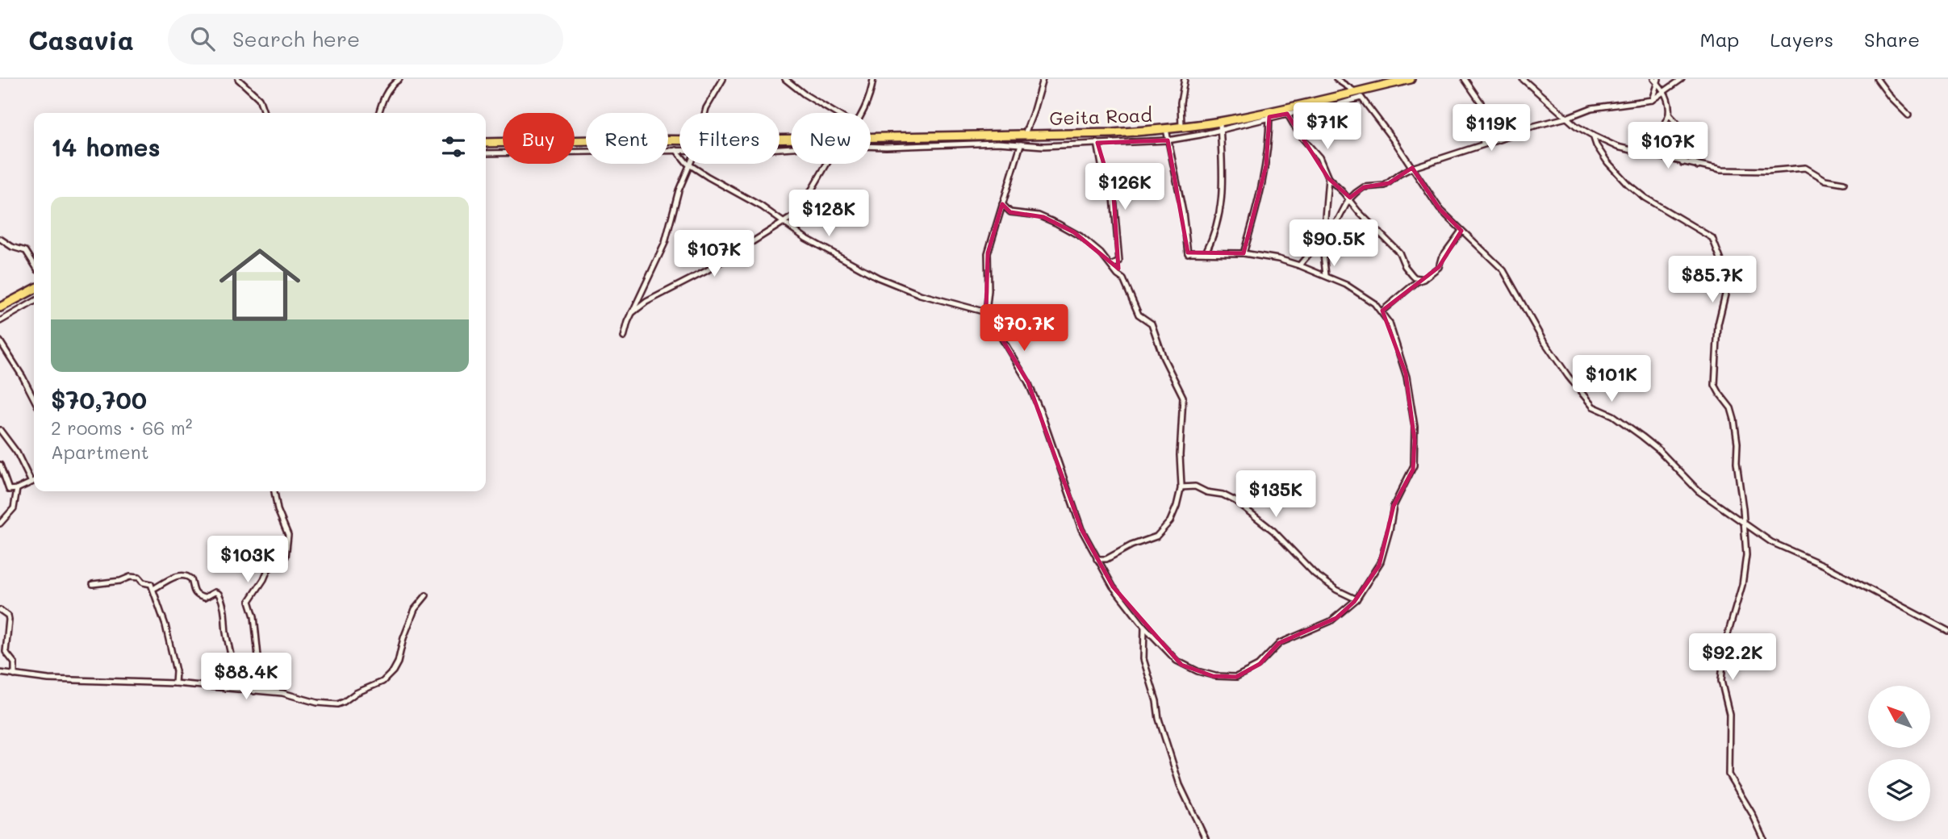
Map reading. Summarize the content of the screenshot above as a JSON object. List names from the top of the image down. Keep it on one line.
{"streets":{"highway":["Geita Road"]},"north":"top left","page":{"header":"Casavia","search":"Search here","nav":["Map","Layers","Share"],"price":["$71K","$119K","$107K","$126K","$128K","$90.5K","$107K","$85.7K","$70.7K","$101K","$135K","$103K","$92.2K","$88.4K"],"chip":["Buy","Rent","Filters","New"],"heading":"14 homes","list":[{"name":"$70,700","note":"2 rooms · 66 m² · Apartment"}]}}
